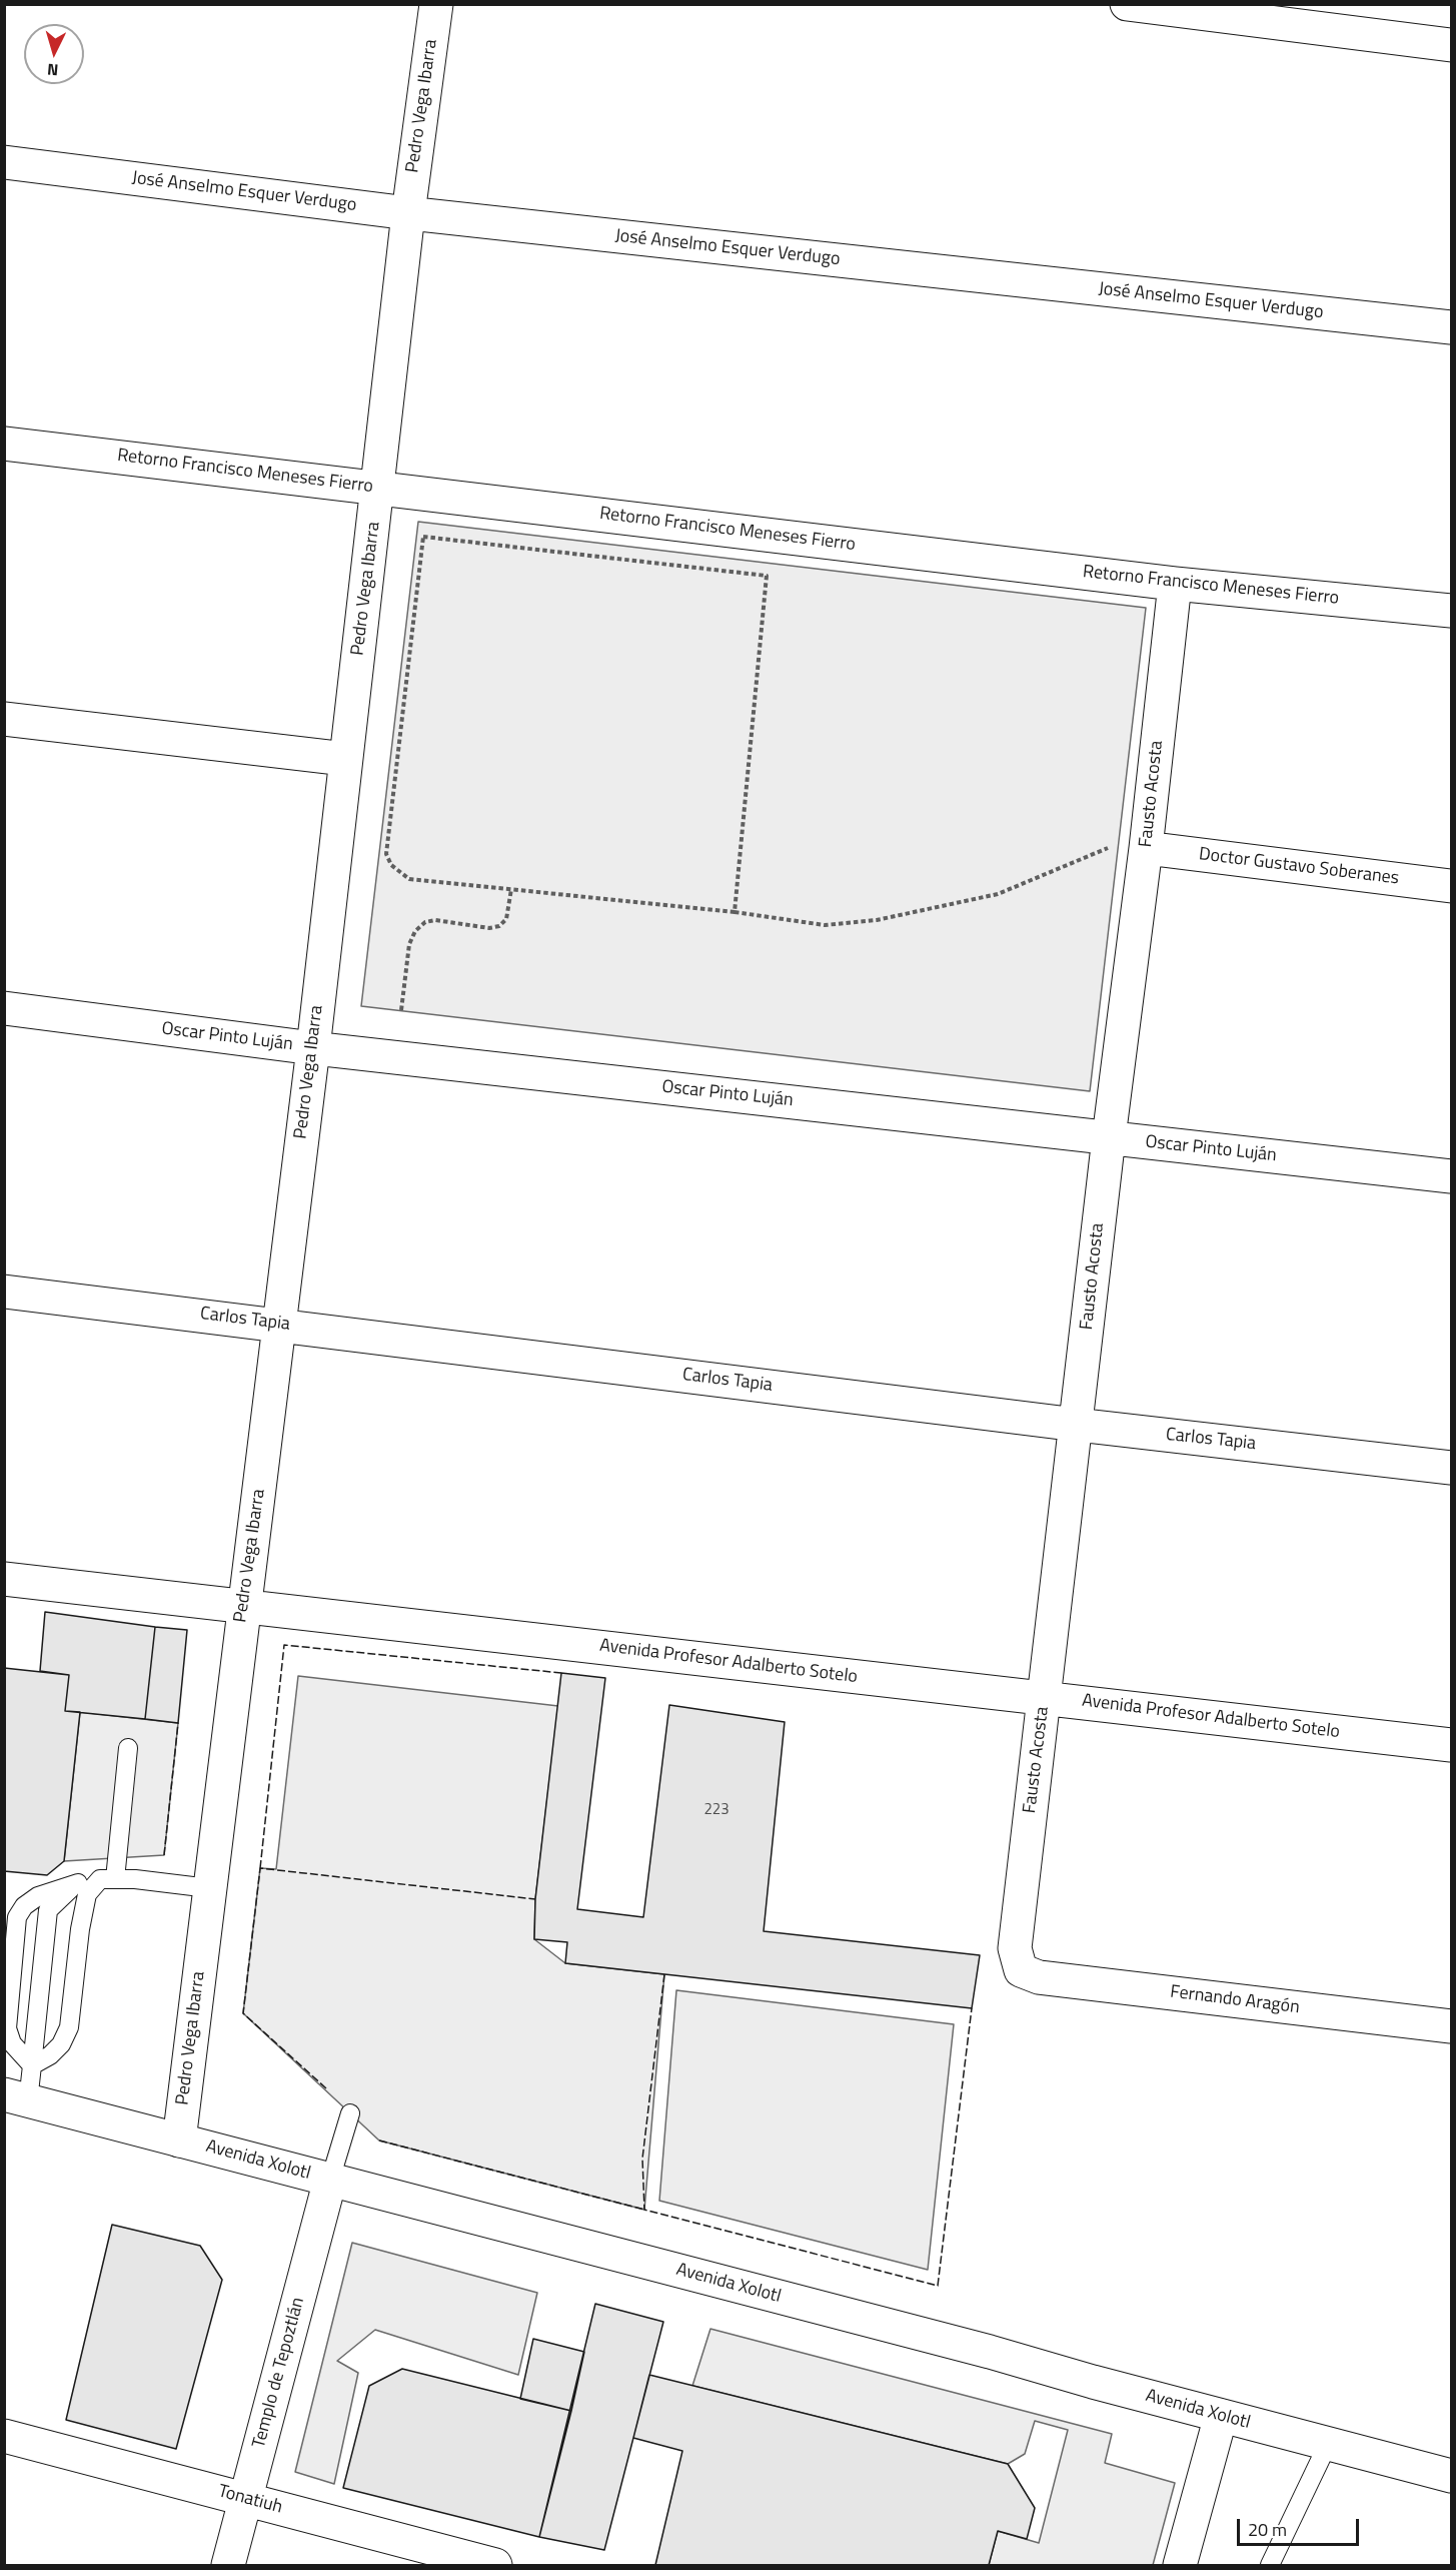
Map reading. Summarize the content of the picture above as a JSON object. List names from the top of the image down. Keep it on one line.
{"streets":{"street":["Pedro Vega Ibarra","José Anselmo Esquer Verdugo","Retorno Francisco Meneses Fierro","Fausto Acosta","Doctor Gustavo Soberanes","Oscar Pinto Luján","Carlos Tapia","Avenida Profesor Adalberto Sotelo","Fernando Aragón","Avenida Xolotl","Templo de Tepoztlán","Tonatiuh"]},"crossings":[["Pedro Vega Ibarra","José Anselmo Esquer Verdugo"],["Pedro Vega Ibarra","Retorno Francisco Meneses Fierro"],["Pedro Vega Ibarra","Oscar Pinto Luján"],["Pedro Vega Ibarra","Carlos Tapia"],["Pedro Vega Ibarra","Avenida Profesor Adalberto Sotelo"],["Pedro Vega Ibarra","Avenida Xolotl"],["Retorno Francisco Meneses Fierro","Fausto Acosta"],["Fausto Acosta","Doctor Gustavo Soberanes"],["Fausto Acosta","Oscar Pinto Luján"],["Fausto Acosta","Carlos Tapia"],["Fausto Acosta","Avenida Profesor Adalberto Sotelo"],["Fausto Acosta","Fernando Aragón"],["Avenida Xolotl","Templo de Tepoztlán"],["Templo de Tepoztlán","Tonatiuh"]],"house_numbers":["223"],"scale_bar":"20 m","north":"bottom"}
